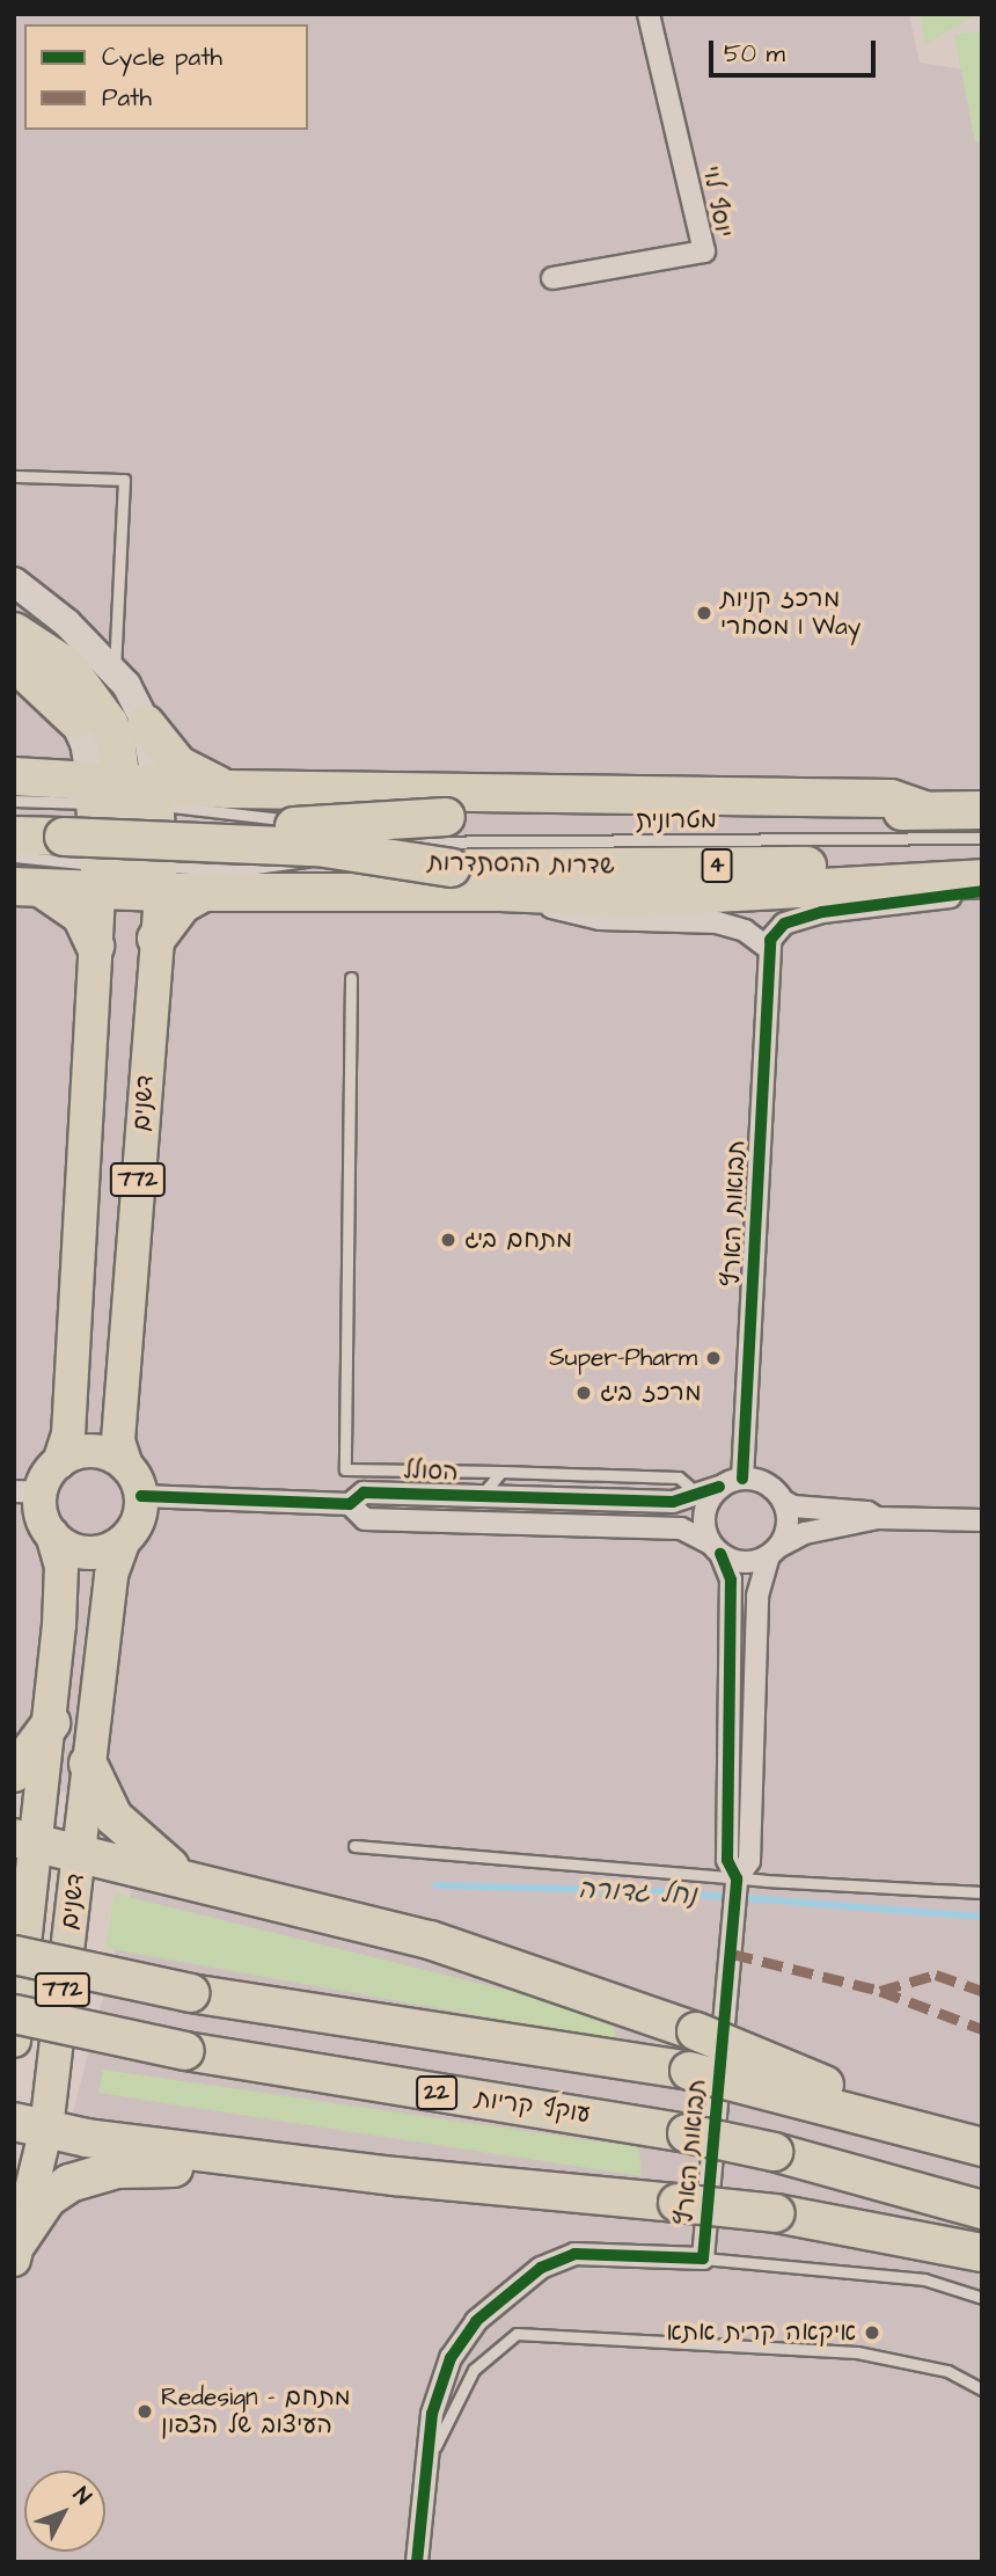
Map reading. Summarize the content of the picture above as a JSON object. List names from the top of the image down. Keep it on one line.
{"streets":{"highway":["שדרות ההסתדרות","4","22","עוקף קריות"],"main road":["דשנים","772"],"street":["יוסף לוי","תבואות הארץ","הסולל"],"lane":["מטרונית"]},"crossings":[["מטרונית","דשנים"],["מטרונית","772"],["דשנים","772"],["דשנים","הסולל"],["772","הסולל"],["תבואות הארץ","הסולל"]],"water":["נחל גדורה"],"places":["מרכז קניות מסחרי I Way","מתחם ביג","Super-Pharm","מרכז ביג","איקאה קרית אתא","Redesign - מתחם העיצוב של הצפון"],"legend":["Cycle path","Path"],"scale_bar":"50 m","north":"top right"}
